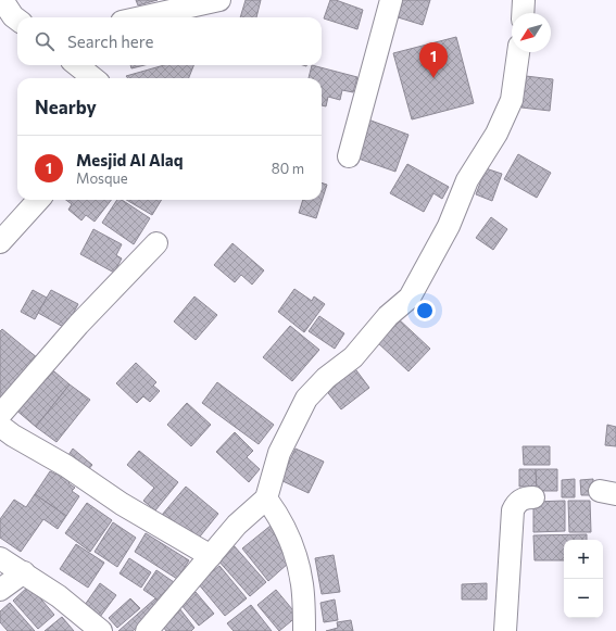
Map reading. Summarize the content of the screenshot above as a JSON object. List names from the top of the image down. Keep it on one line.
{"north":"bottom left","page":{"search":"Search here","pins":"1","heading":"Nearby","list":[{"mark":"1","name":"Mesjid Al Alaq","note":"Mosque","value":"80 m"}],"map_buttons":["+","−"]}}
